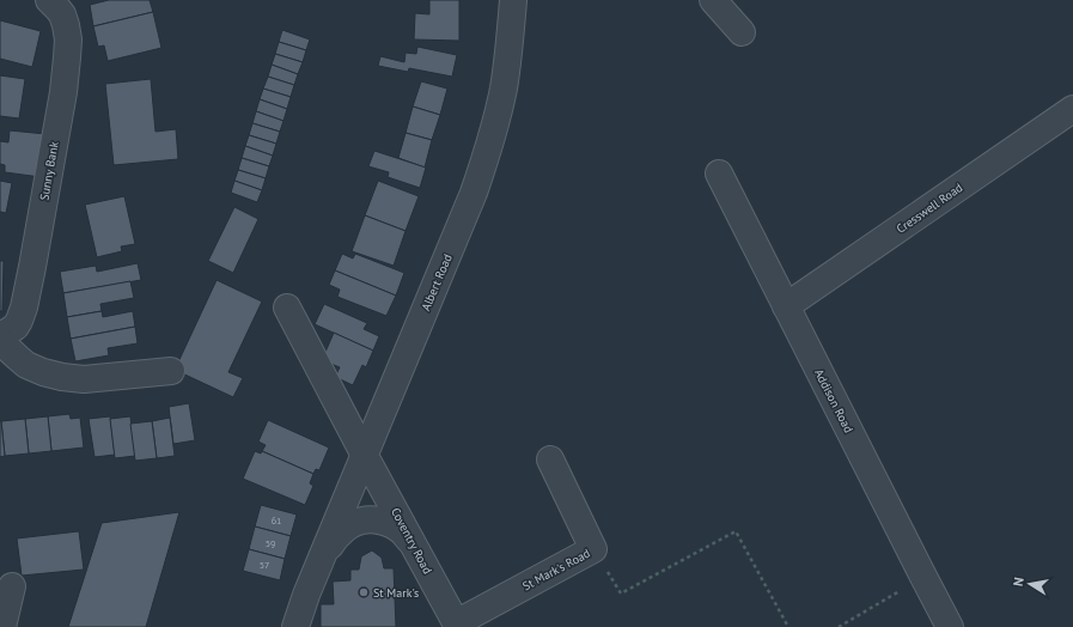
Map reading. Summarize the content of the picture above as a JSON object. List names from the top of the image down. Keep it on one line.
{"streets":{"street":["Sunny Bank","Cresswell Road","Albert Road","Addison Road","Coventry Road","St Mark's Road"]},"crossings":[["Cresswell Road","Addison Road"],["Albert Road","Coventry Road"],["Coventry Road","St Mark's Road"]],"places":["St Mark's"],"house_numbers":["61","59","57"],"north":"left"}
